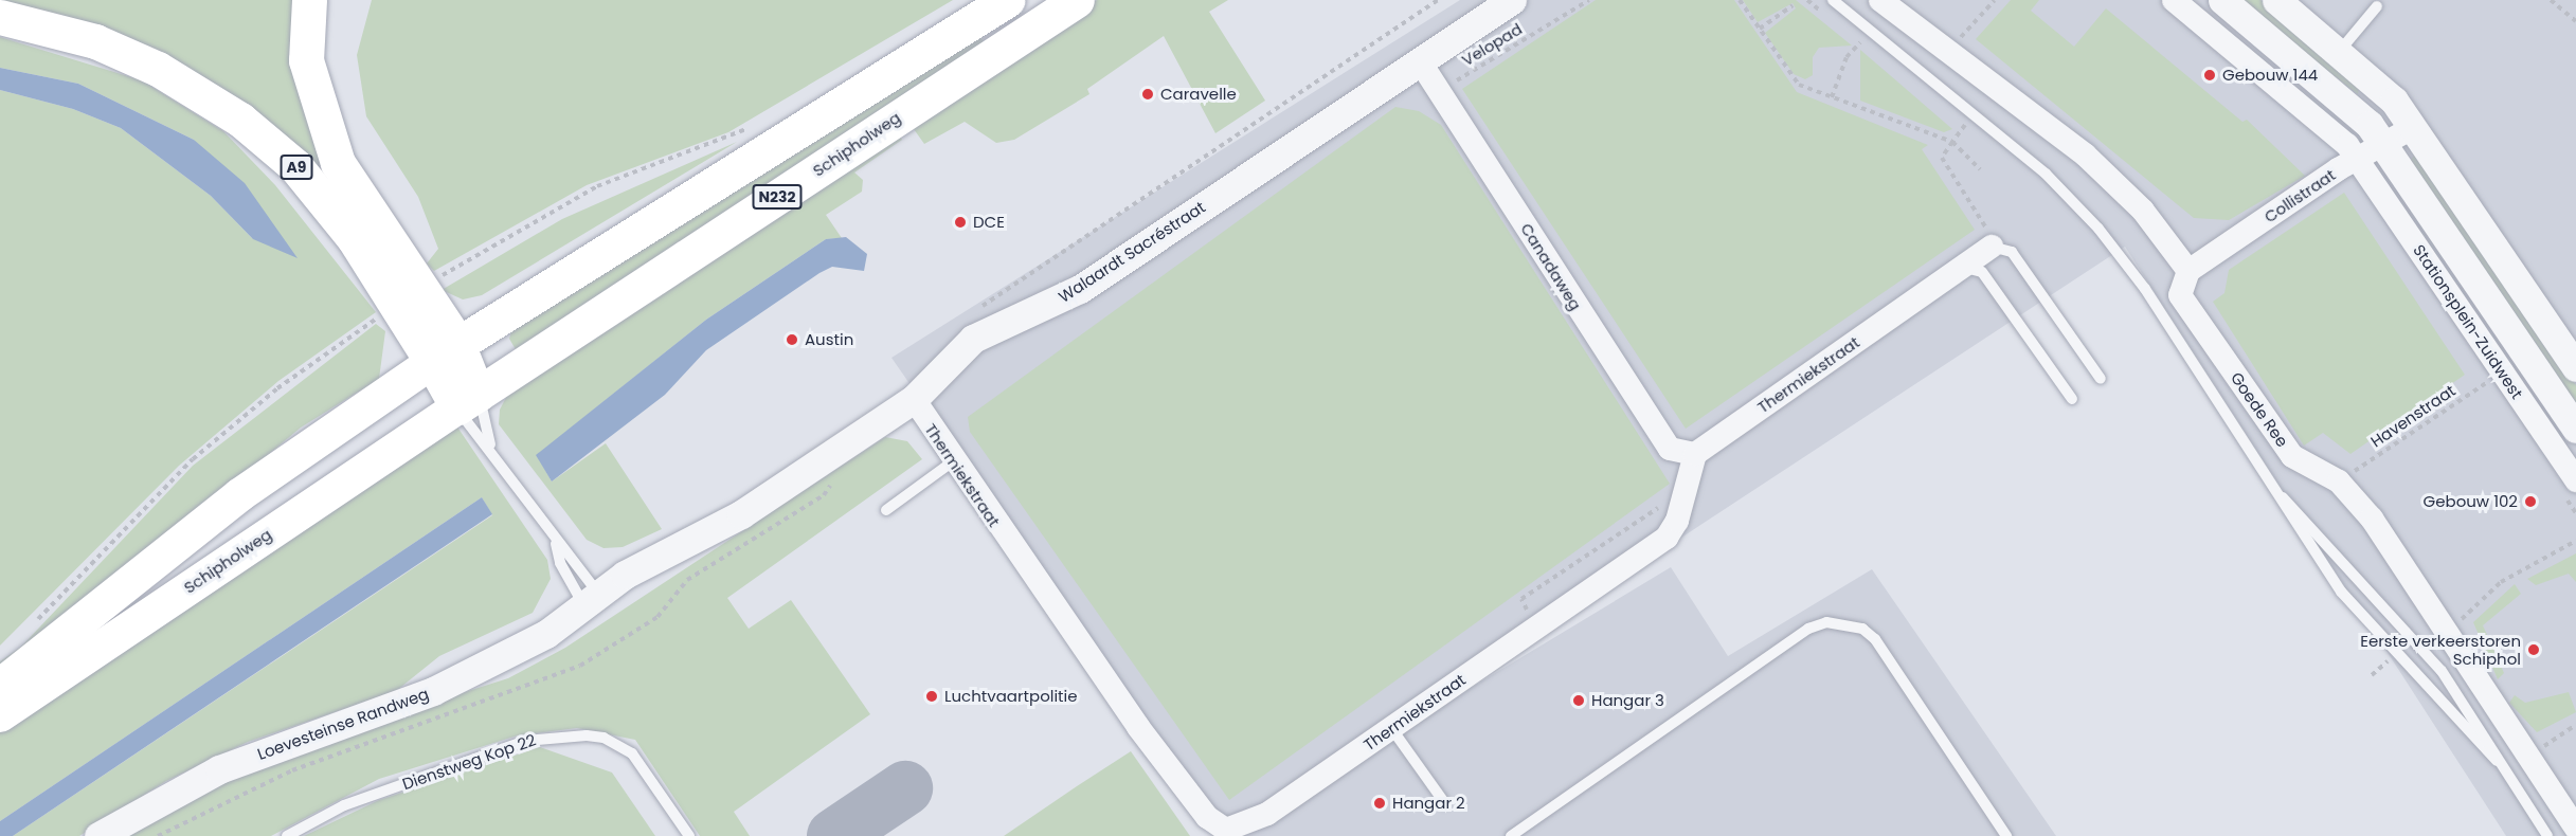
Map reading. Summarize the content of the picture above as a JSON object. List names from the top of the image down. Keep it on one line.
{"streets":{"main road":["Schipholweg","A9","N232"],"street":["Collistraat","Walaardt Sacréstraat","Canadaweg","Stationsplein-Zuidwest","Thermiekstraat","Goede Ree","Loevesteinse Randweg"],"lane":["Dienstweg Kop 22"],"path":["Velopad","Havenstraat"]},"crossings":[["Velopad","Canadaweg"],["A9","N232"],["Collistraat","Stationsplein-Zuidwest"],["Collistraat","Goede Ree"],["Walaardt Sacréstraat","Canadaweg"],["Walaardt Sacréstraat","Thermiekstraat"],["Walaardt Sacréstraat","Loevesteinse Randweg"],["Canadaweg","Thermiekstraat"],["Stationsplein-Zuidwest","Havenstraat"],["Goede Ree","Havenstraat"]],"places":["Gebouw 144","Caravelle","DCE","Austin","Gebouw 102","Eerste verkeerstoren Schiphol","Luchtvaartpolitie","Hangar 3","Hangar 2"]}
